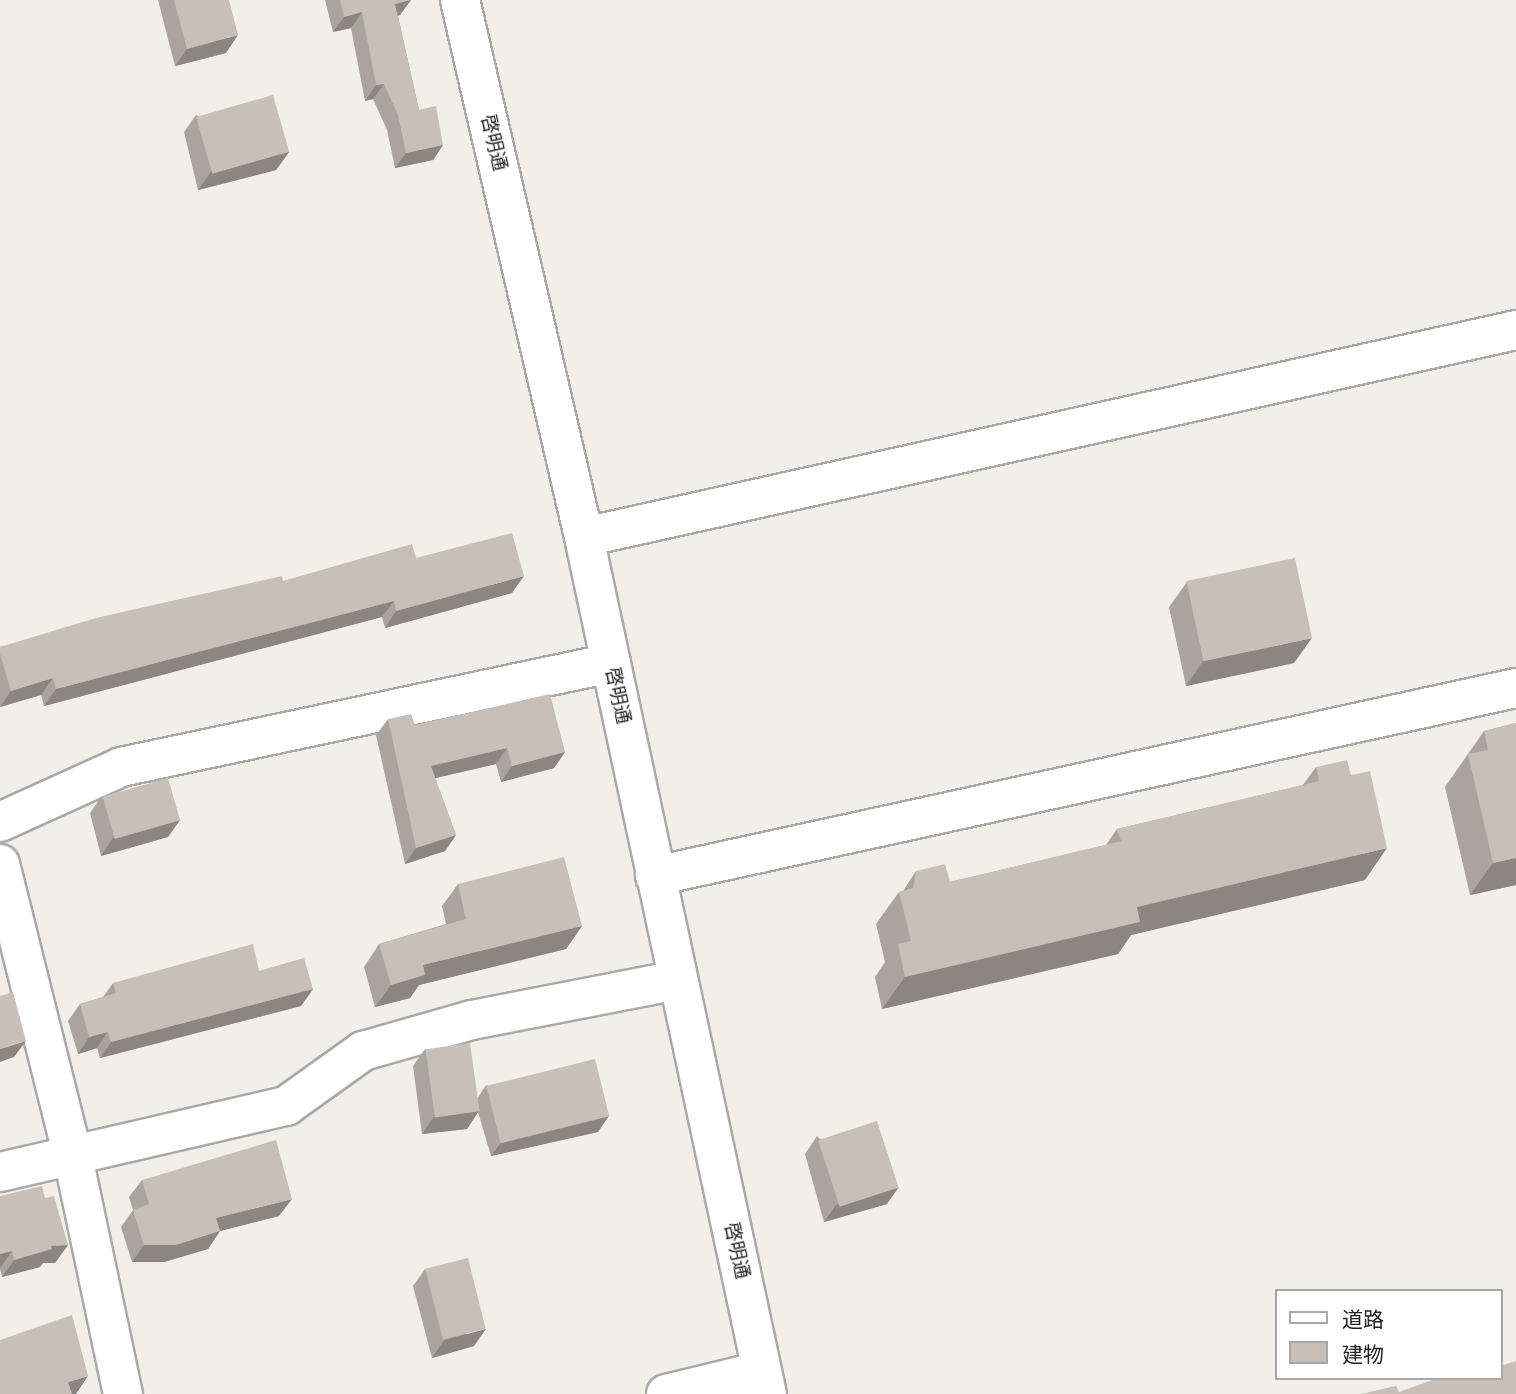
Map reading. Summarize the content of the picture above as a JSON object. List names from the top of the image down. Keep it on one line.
{"streets":{"street":["啓明通"]},"legend":["道路","建物"]}
